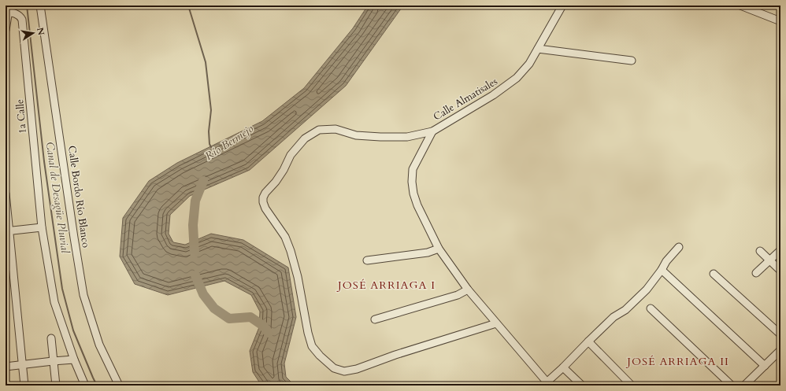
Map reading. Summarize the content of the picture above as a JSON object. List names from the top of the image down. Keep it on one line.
{"streets":{"street":["Calle Almatisales","1a Calle","Calle Bordo Río Blanco"]},"districts":["JOSÉ ARRIAGA I","JOSÉ ARRIAGA II"],"water":["Río Bermejo","Canal de Desagüe Pluvial"],"north":"right"}
